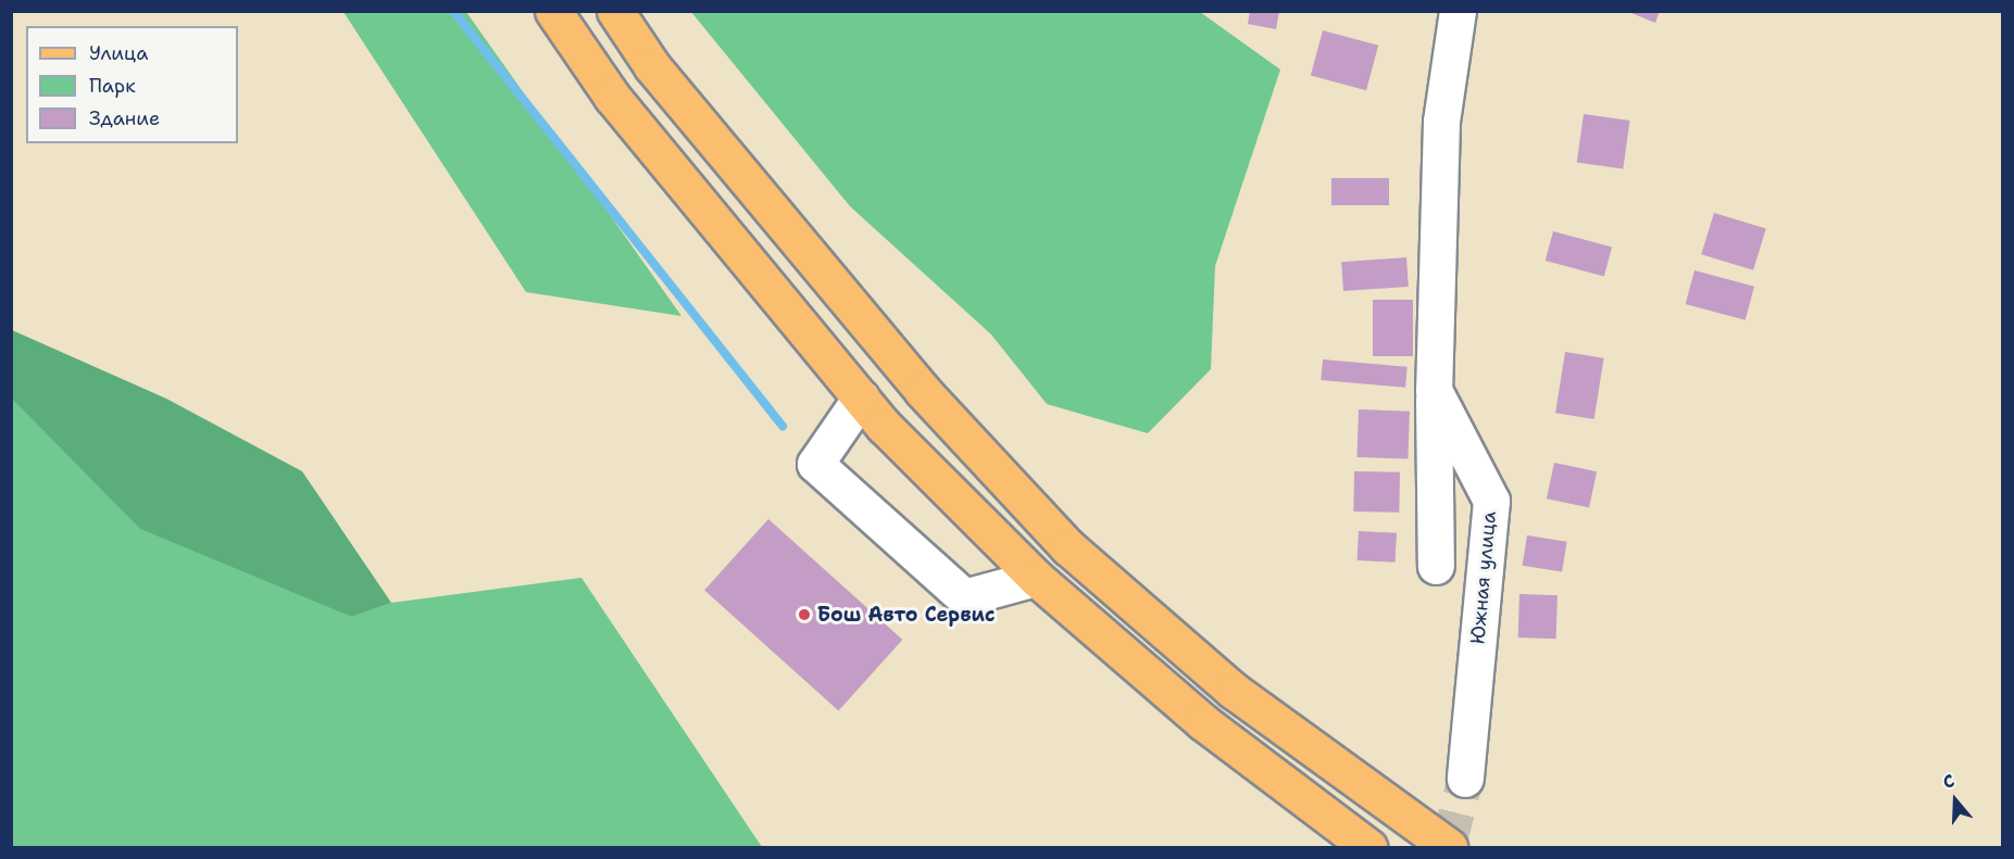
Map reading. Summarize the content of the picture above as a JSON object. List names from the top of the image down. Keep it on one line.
{"streets":{"street":["Южная улица"]},"places":["Бош Авто Сервис"],"legend":["Улица","Парк","Здание"],"north":"top"}
